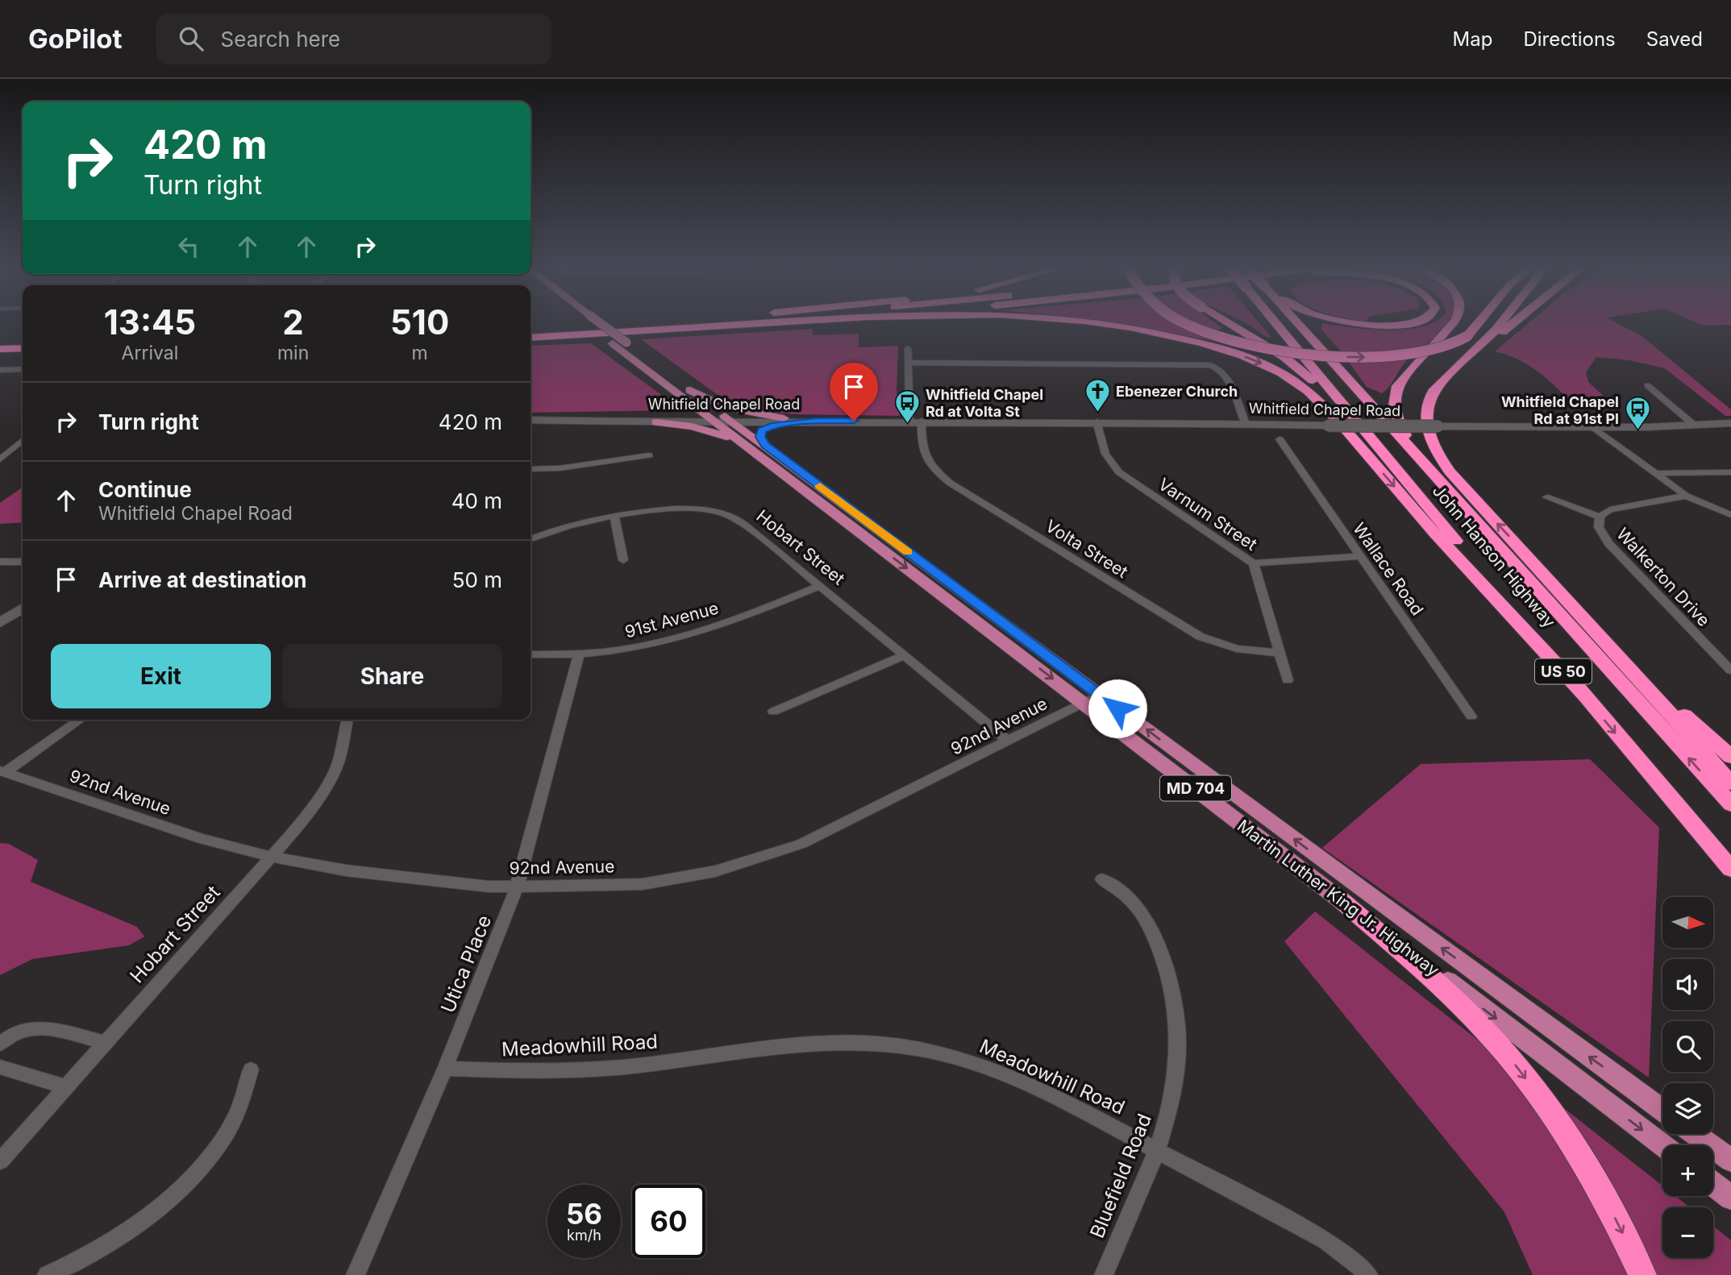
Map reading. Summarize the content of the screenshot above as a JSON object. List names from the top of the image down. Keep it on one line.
{"streets":{"highway":["John Hanson Highway","US 50"],"main road":["MD 704","Martin Luther King Jr. Highway"],"street":["Whitfield Chapel Road","Varnum Street","Hobart Street","Volta Street","Wallace Road","Walkerton Drive","91st Avenue","92nd Avenue","Utica Place","Meadowhill Road","Bluefield Road"]},"crossings":[["Whitfield Chapel Road","Varnum Street"],["Whitfield Chapel Road","Volta Street"],["Whitfield Chapel Road","Martin Luther King Jr. Highway"],["Varnum Street","Volta Street"],["Hobart Street","91st Avenue"],["Hobart Street","92nd Avenue"],["91st Avenue","Utica Place"],["92nd Avenue","Martin Luther King Jr. Highway"],["92nd Avenue","Utica Place"],["Utica Place","Meadowhill Road"],["Meadowhill Road","Bluefield Road"]],"places":{"church":["Ebenezer Church"],"bus stop":["Whitfield Chapel Rd at Volta St","Whitfield Chapel Rd at 91st Pl"]},"north":"right","page":{"header":"GoPilot","search":"Search here","nav":["Map","Directions","Saved"],"turn":["420 m","Turn right"],"eta":["13:45","Arrival","2","min","510","m"],"list":[{"name":"Turn right","value":"420 m"},{"name":"Continue","note":"Whitfield Chapel Road","value":"40 m"},{"name":"Arrive at destination","value":"50 m"}],"buttons":["Exit","Share"],"map_buttons":["+","−"],"speed":"56 km/h","limit":"60"}}
